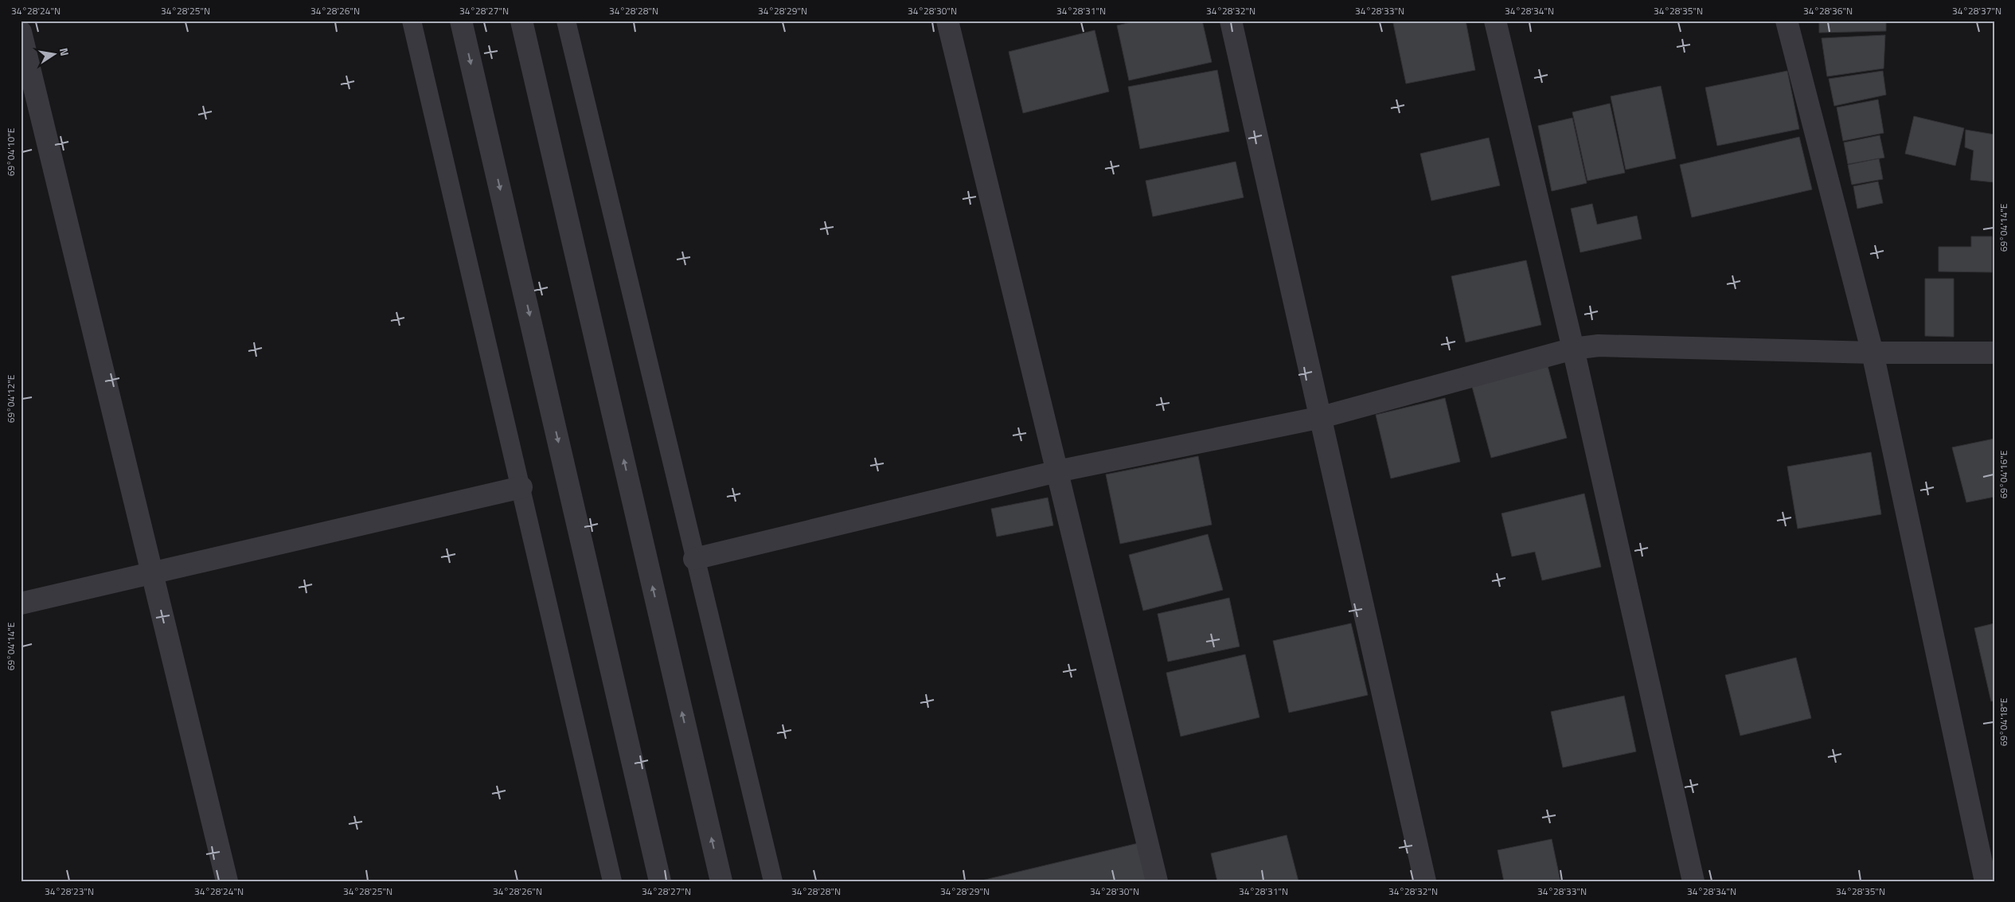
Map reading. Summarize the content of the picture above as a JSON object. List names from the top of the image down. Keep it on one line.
{"north":"right","coordinates":["34°28'24\"N","34°28'25\"N","34°28'26\"N","34°28'27\"N","34°28'28\"N","34°28'29\"N","34°28'30\"N","34°28'31\"N","34°28'32\"N","34°28'33\"N","34°28'34\"N","34°28'35\"N","34°28'36\"N","34°28'37\"N","69°04'10\"E","69°04'14\"E","69°04'12\"E","69°04'16\"E","69°04'18\"E","34°28'23\"N"]}
